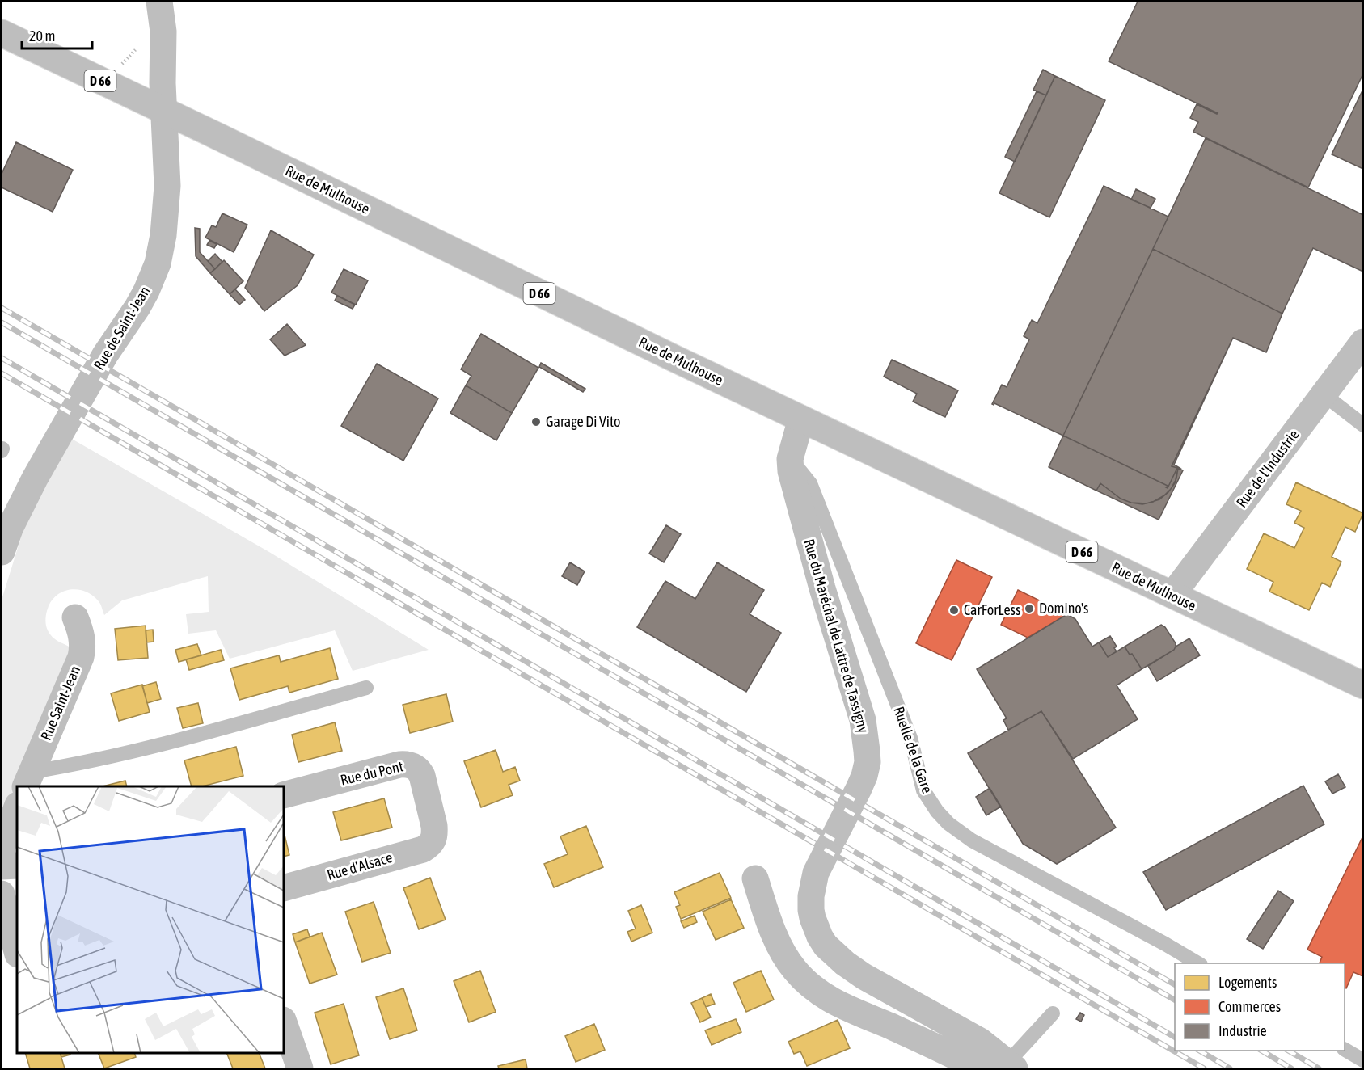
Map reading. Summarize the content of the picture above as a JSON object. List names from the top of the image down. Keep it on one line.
{"streets":{"street":["D 66","Rue de Mulhouse","Rue de Saint-Jean","Rue de l'Industrie","Rue du Maréchal de Lattre de Tassigny","Rue Saint-Jean","Rue du Pont","Rue d'Alsace"],"lane":["Ruelle de la Gare"]},"crossings":[["Rue de Mulhouse","Rue de Saint-Jean"],["Rue de Mulhouse","Rue de l'Industrie"],["Rue du Maréchal de Lattre de Tassigny","Ruelle de la Gare"],["Rue du Pont","Rue d'Alsace"]],"places":["Garage Di Vito","Domino's","CarForLess"],"legend":["Logements","Commerces","Industrie"],"scale_bar":"20 m"}
